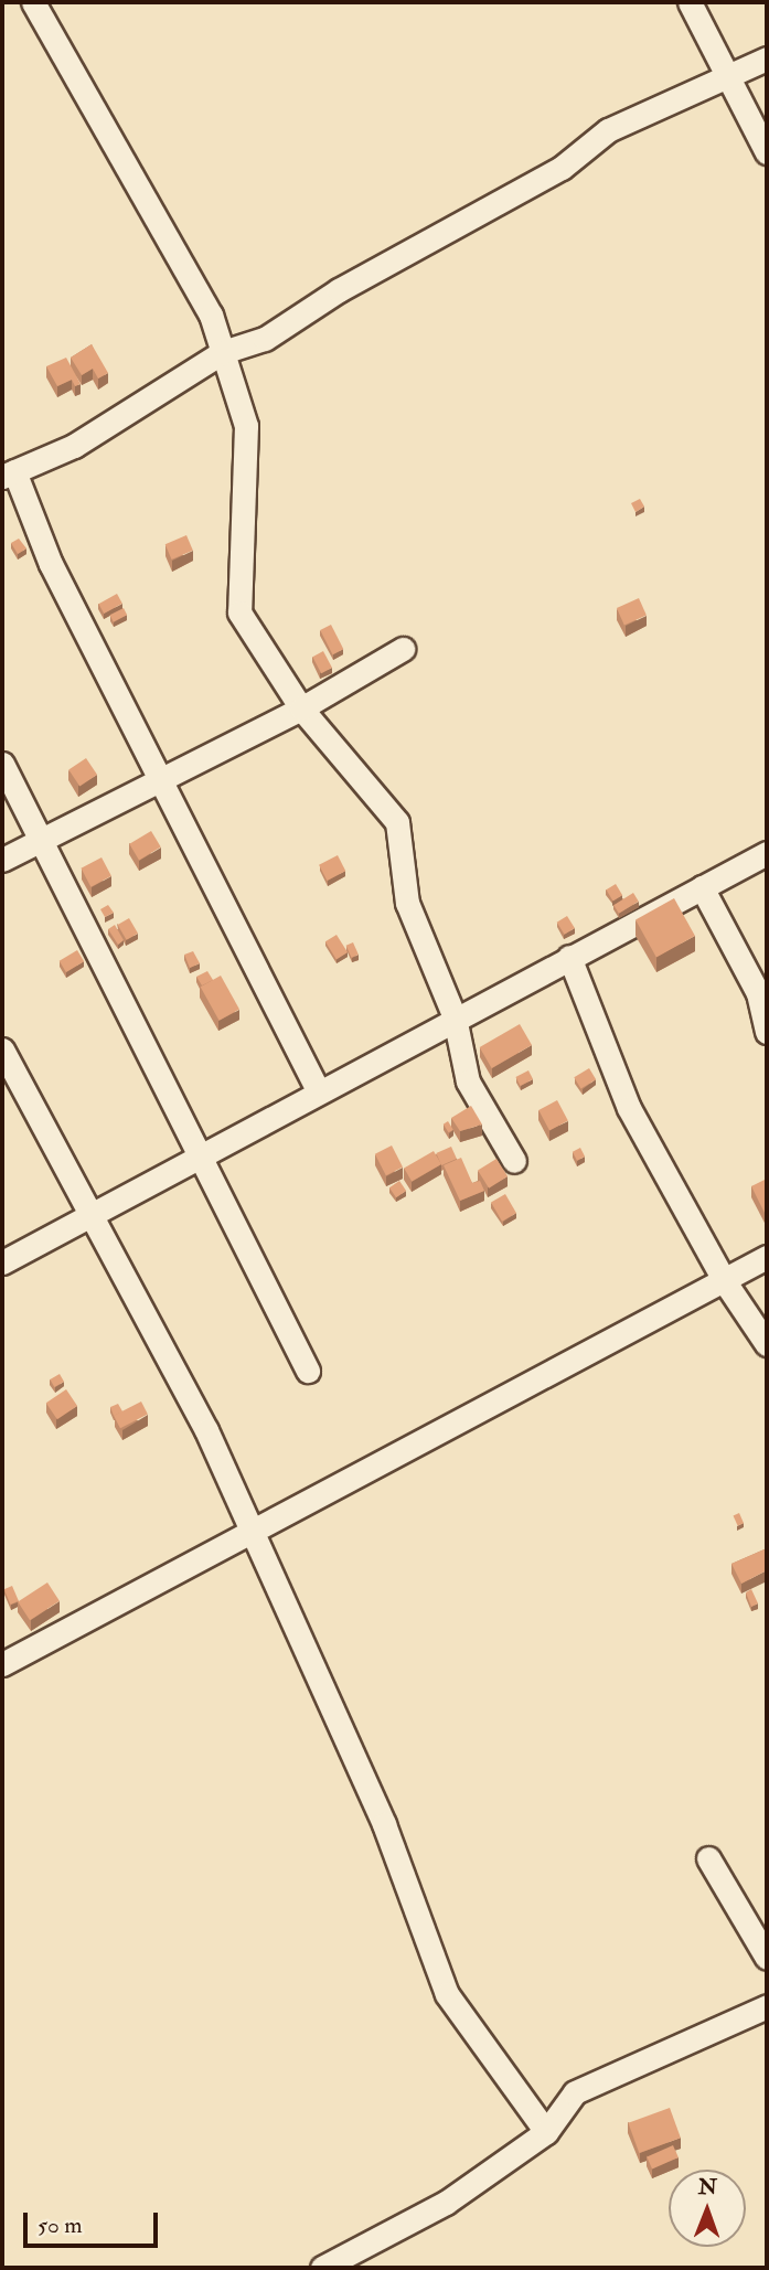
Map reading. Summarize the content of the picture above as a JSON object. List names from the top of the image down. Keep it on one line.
{"scale_bar":"50 m","north":"top"}
